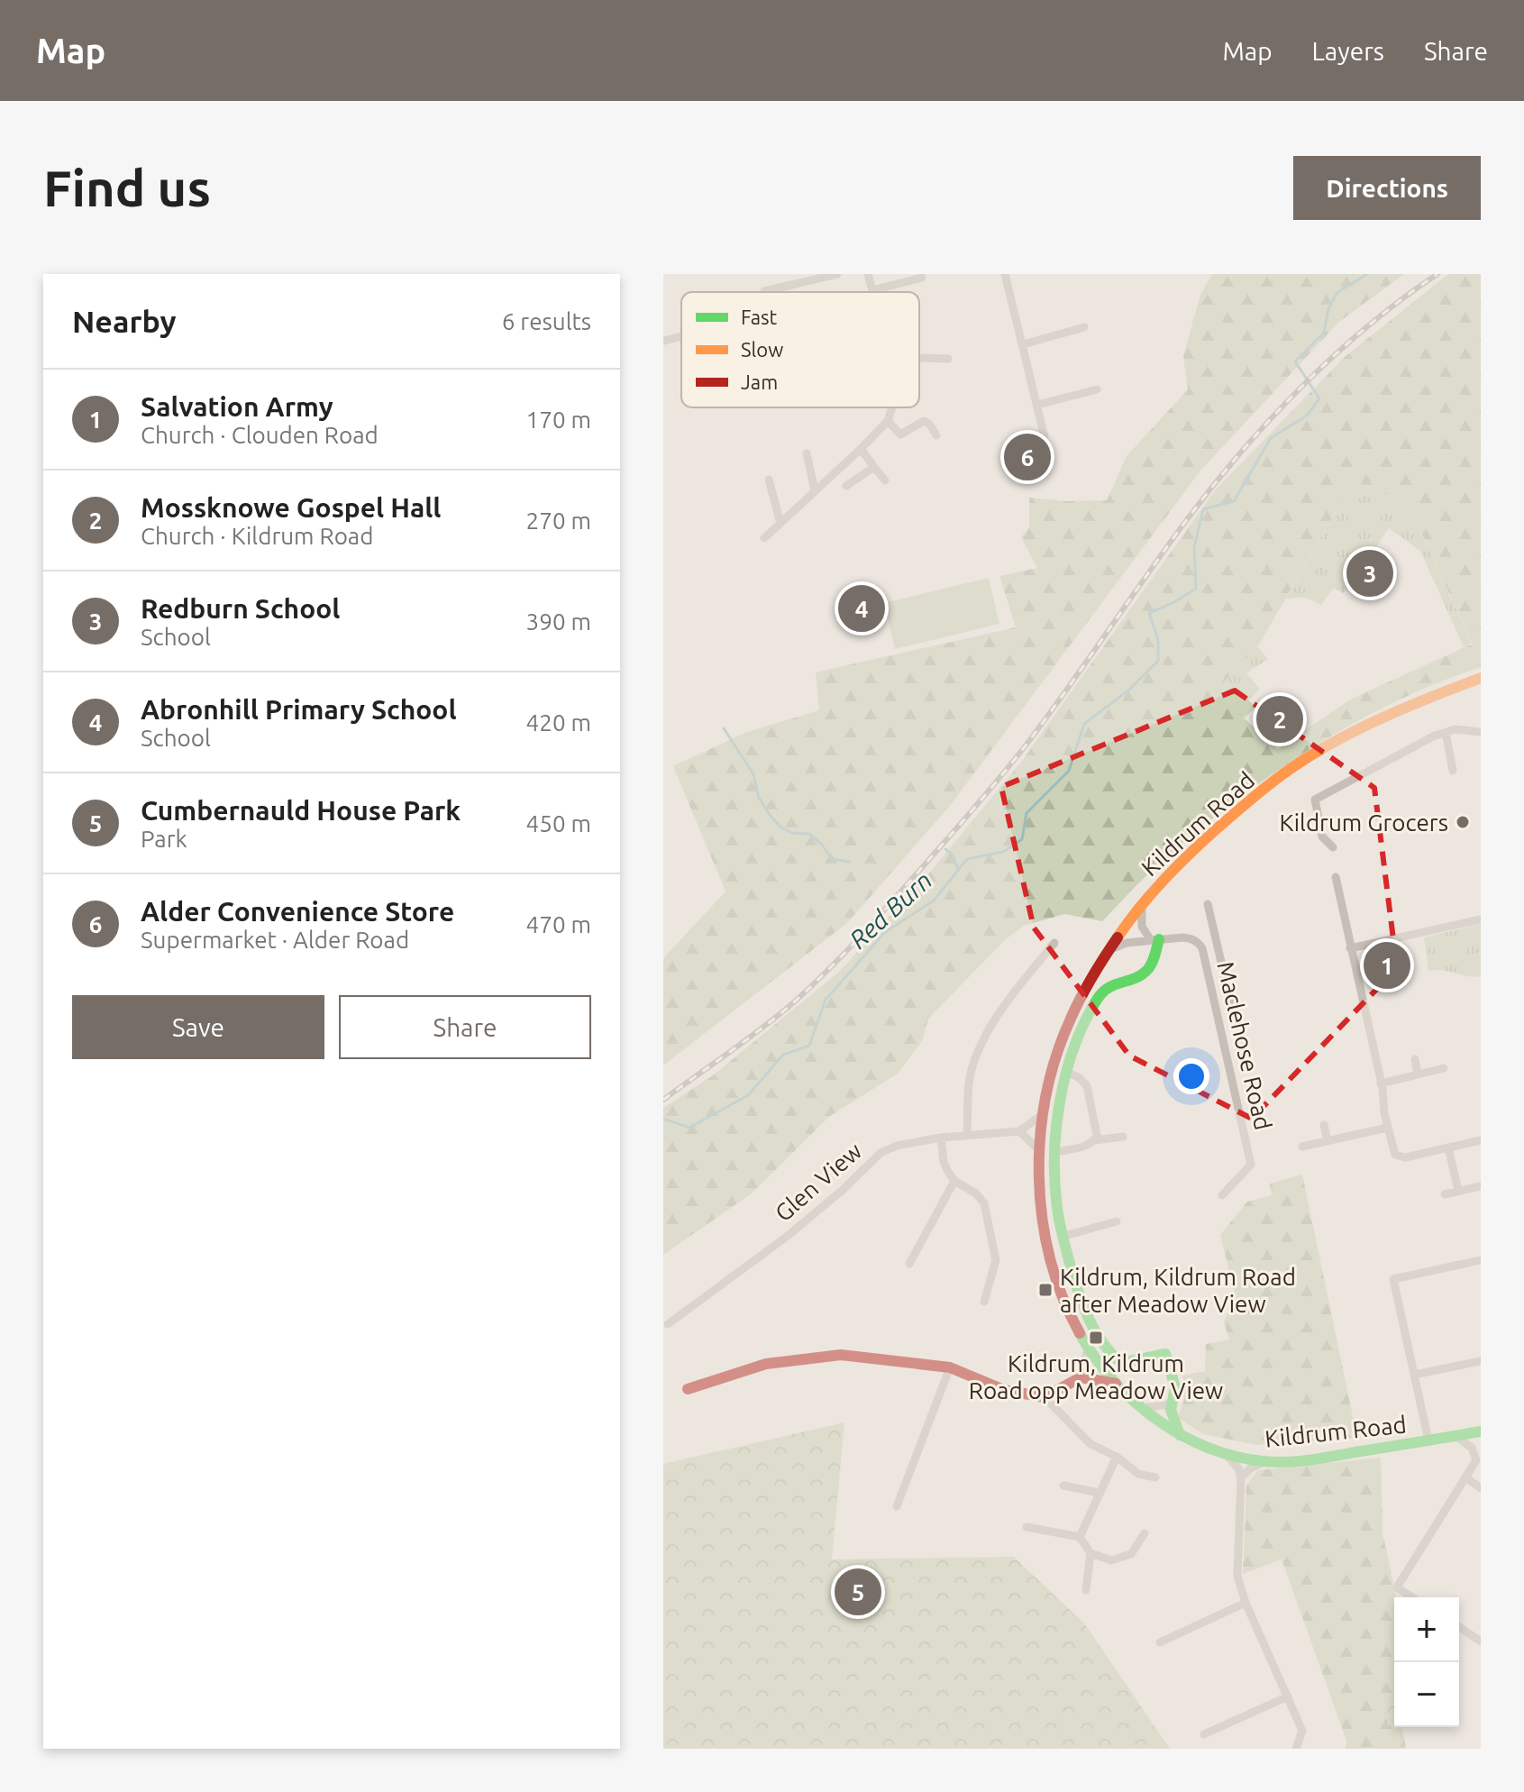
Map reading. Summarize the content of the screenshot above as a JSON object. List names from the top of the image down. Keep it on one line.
{"streets":{"street":["Kildrum Road","Maclehose Road","Glen View"]},"crossings":[["Kildrum Road","Maclehose Road"]],"water":["Red Burn"],"places":{"other":["Kildrum Grocers"],"transit":["Kildrum, Kildrum Road after Meadow View","Kildrum, Kildrum Road opp Meadow View"]},"legend":["Fast","Slow","Jam"],"page":{"header":"Map","nav":["Map","Layers","Share"],"buttons":["Directions",["Save","Share"]],"title":"Find us","heading":["Nearby","6 results"],"list":[{"mark":"1","name":"Salvation Army","note":"Church · Clouden Road","value":"170 m"},{"mark":"2","name":"Mossknowe Gospel Hall","note":"Church · Kildrum Road","value":"270 m"},{"mark":"3","name":"Redburn School","note":"School","value":"390 m"},{"mark":"4","name":"Abronhill Primary School","note":"School","value":"420 m"},{"mark":"5","name":"Cumbernauld House Park","note":"Park","value":"450 m"},{"mark":"6","name":"Alder Convenience Store","note":"Supermarket · Alder Road","value":"470 m"}],"pins":["6","3","4","2","1","5"],"map_buttons":["+","−"]}}
